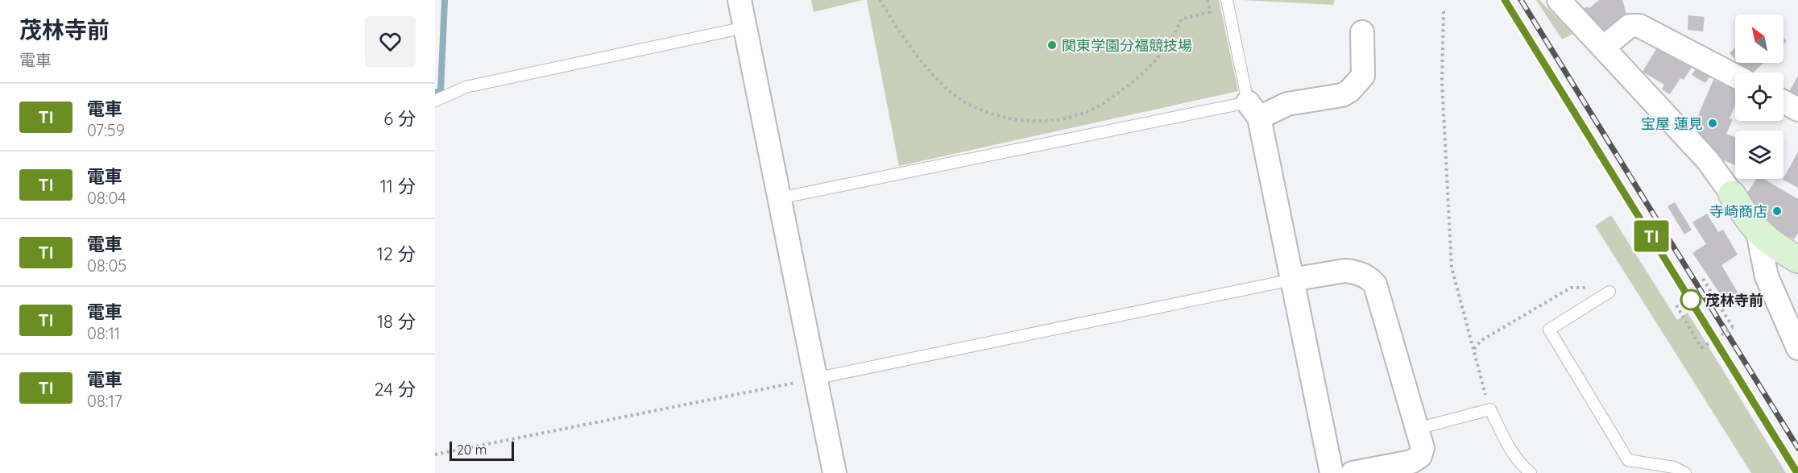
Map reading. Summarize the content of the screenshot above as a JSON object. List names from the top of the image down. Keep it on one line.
{"places":["関東学園分福競技場","宝屋 蓮見","寺崎商店","茂林寺前"],"scale_bar":"20 m","north":"top left","page":{"heading":["茂林寺前","電車"],"on_map":"TI","list":[{"mark":"TI","name":"電車","note":"07:59","value":"6 分"},{"mark":"TI","name":"電車","note":"08:04","value":"11 分"},{"mark":"TI","name":"電車","note":"08:05","value":"12 分"},{"mark":"TI","name":"電車","note":"08:11","value":"18 分"},{"mark":"TI","name":"電車","note":"08:17","value":"24 分"}],"scale":"20 m"}}
